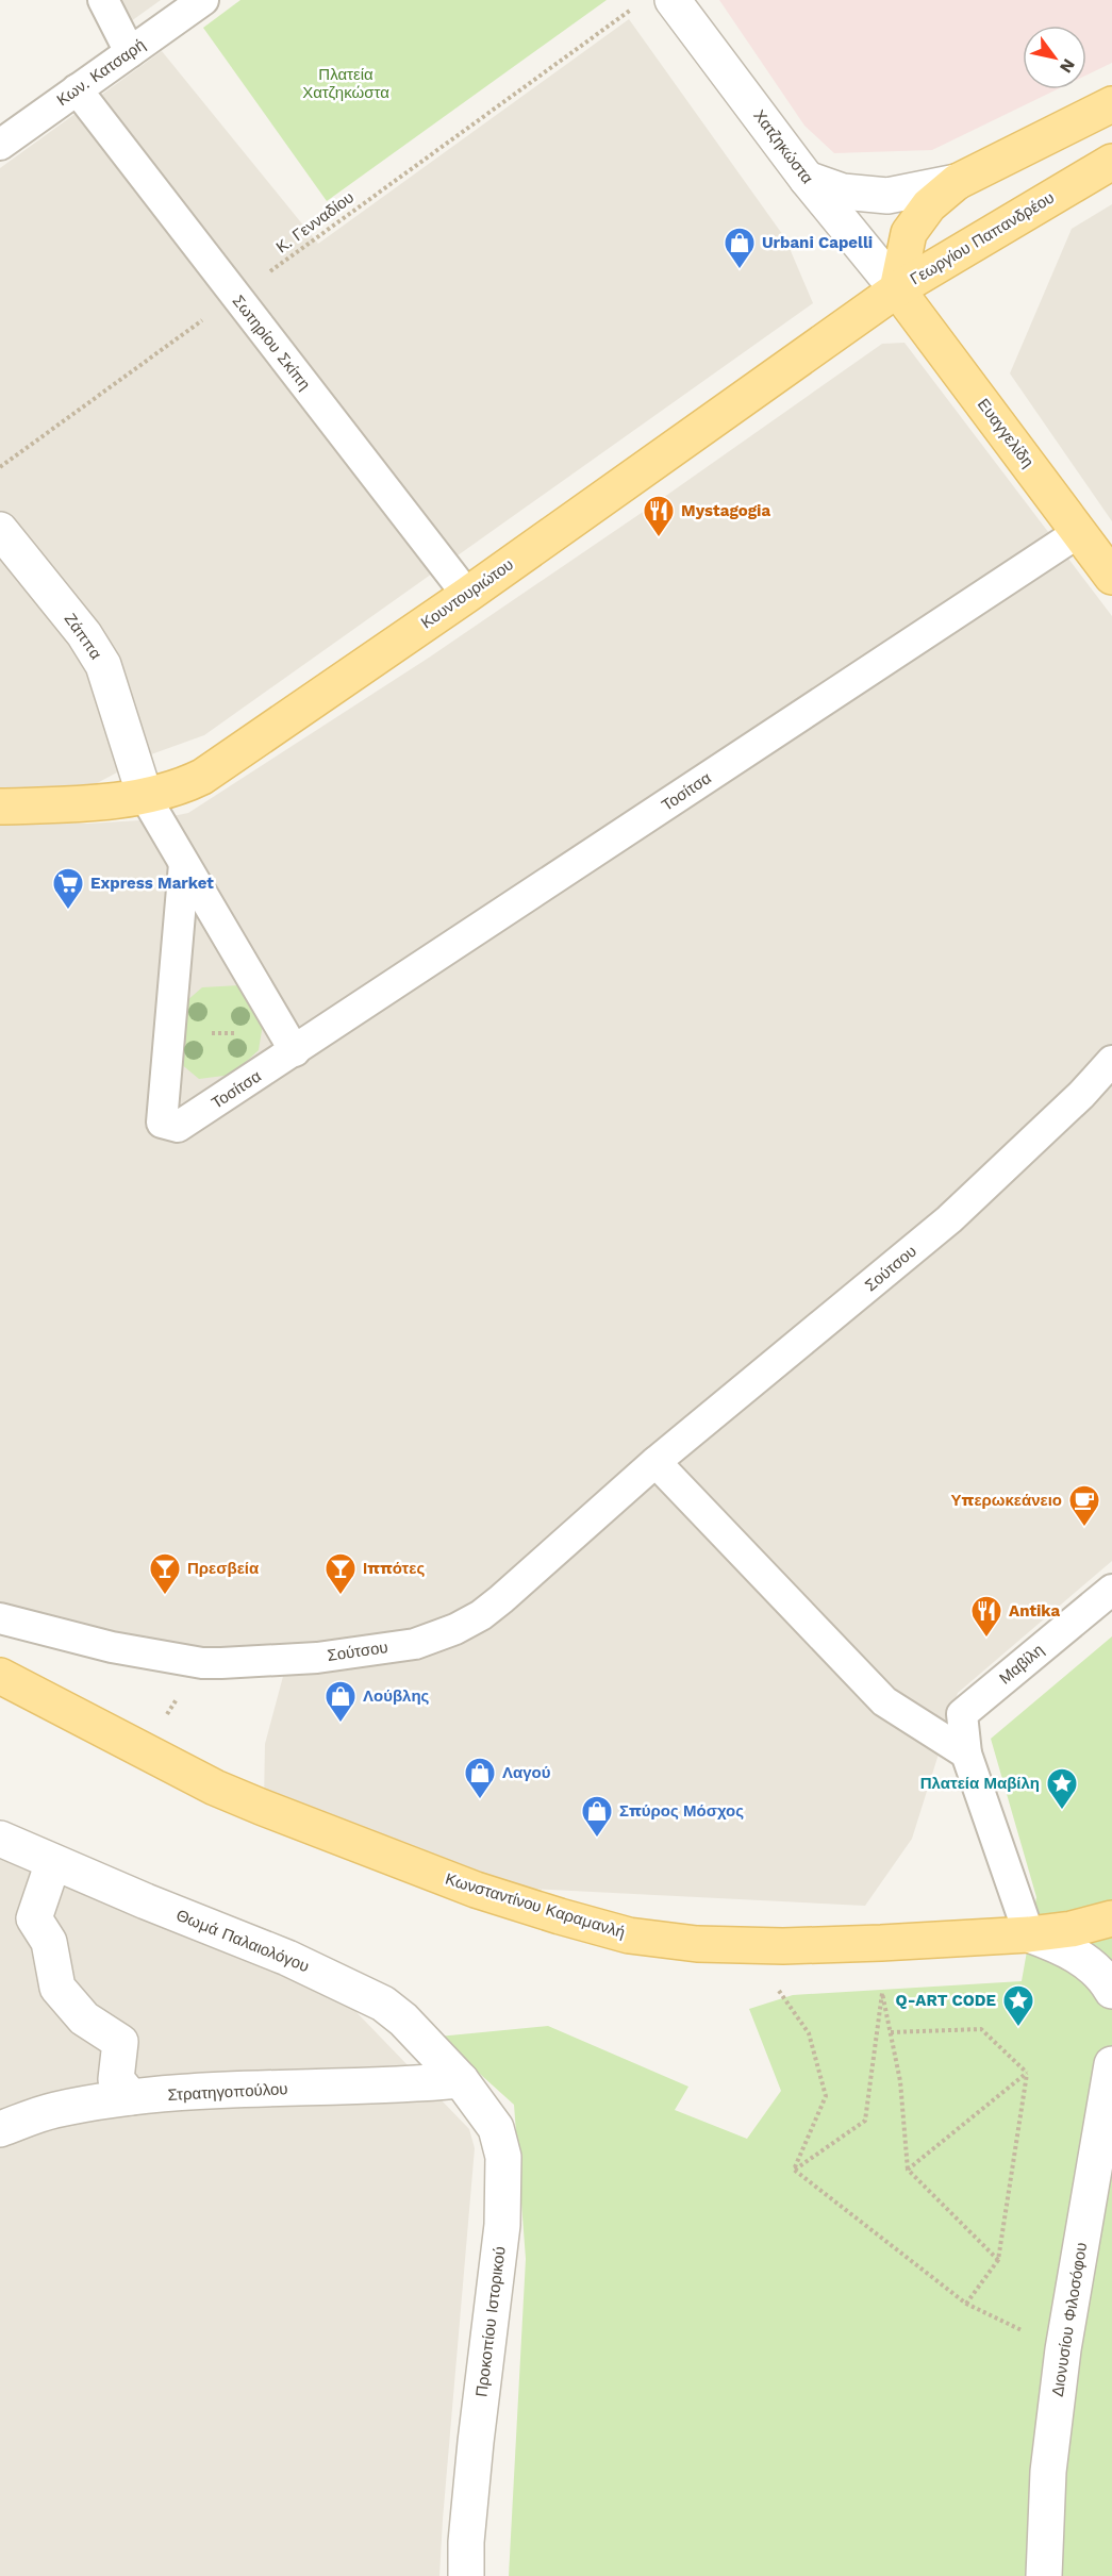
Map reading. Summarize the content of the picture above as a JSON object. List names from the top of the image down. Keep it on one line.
{"streets":{"main road":["Γεωργίου Παπανδρέου","Ευαγγελίδη","Κουντουριώτου","Κωνσταντίνου Καραμανλή"],"street":["Κων. Κατσαρή","Χατζηκώστα","Σωτηρίου Σκίπη","Ζάππα","Τοσίτσα","Σούτσου","Μαβίλη","Θωμά Παλαιολόγου","Στρατηγοπούλου","Διονυσίου Φιλοσόφου","Προκοπίου Ιστορικού"],"path":["Κ. Γενναδίου"]},"crossings":[["Κων. Κατσαρή","Σωτηρίου Σκίπη"],["Χατζηκώστα","Γεωργίου Παπανδρέου"],["Χατζηκώστα","Ευαγγελίδη"],["Χατζηκώστα","Κουντουριώτου"],["Κ. Γενναδίου","Σωτηρίου Σκίπη"],["Γεωργίου Παπανδρέου","Ευαγγελίδη"],["Γεωργίου Παπανδρέου","Κουντουριώτου"],["Σωτηρίου Σκίπη","Κουντουριώτου"],["Ευαγγελίδη","Κουντουριώτου"],["Ευαγγελίδη","Τοσίτσα"],["Κουντουριώτου","Ζάππα"],["Θωμά Παλαιολόγου","Στρατηγοπούλου"],["Θωμά Παλαιολόγου","Προκοπίου Ιστορικού"],["Στρατηγοπούλου","Προκοπίου Ιστορικού"]],"parks":["Πλατεία Χατζηκώστα"],"places":{"shop":["Urbani Capelli","Λούβλης","Λαγού","Σπύρος Μόσχος"],"restaurant":["Mystagogia","Antika"],"supermarket":["Express Market"],"cafe":["Υπερωκεάνειο"],"bar":["Πρεσβεία","Ιππότες"],"place":["Πλατεία Μαβίλη","Q-ART CODE"]},"north":"bottom right"}
